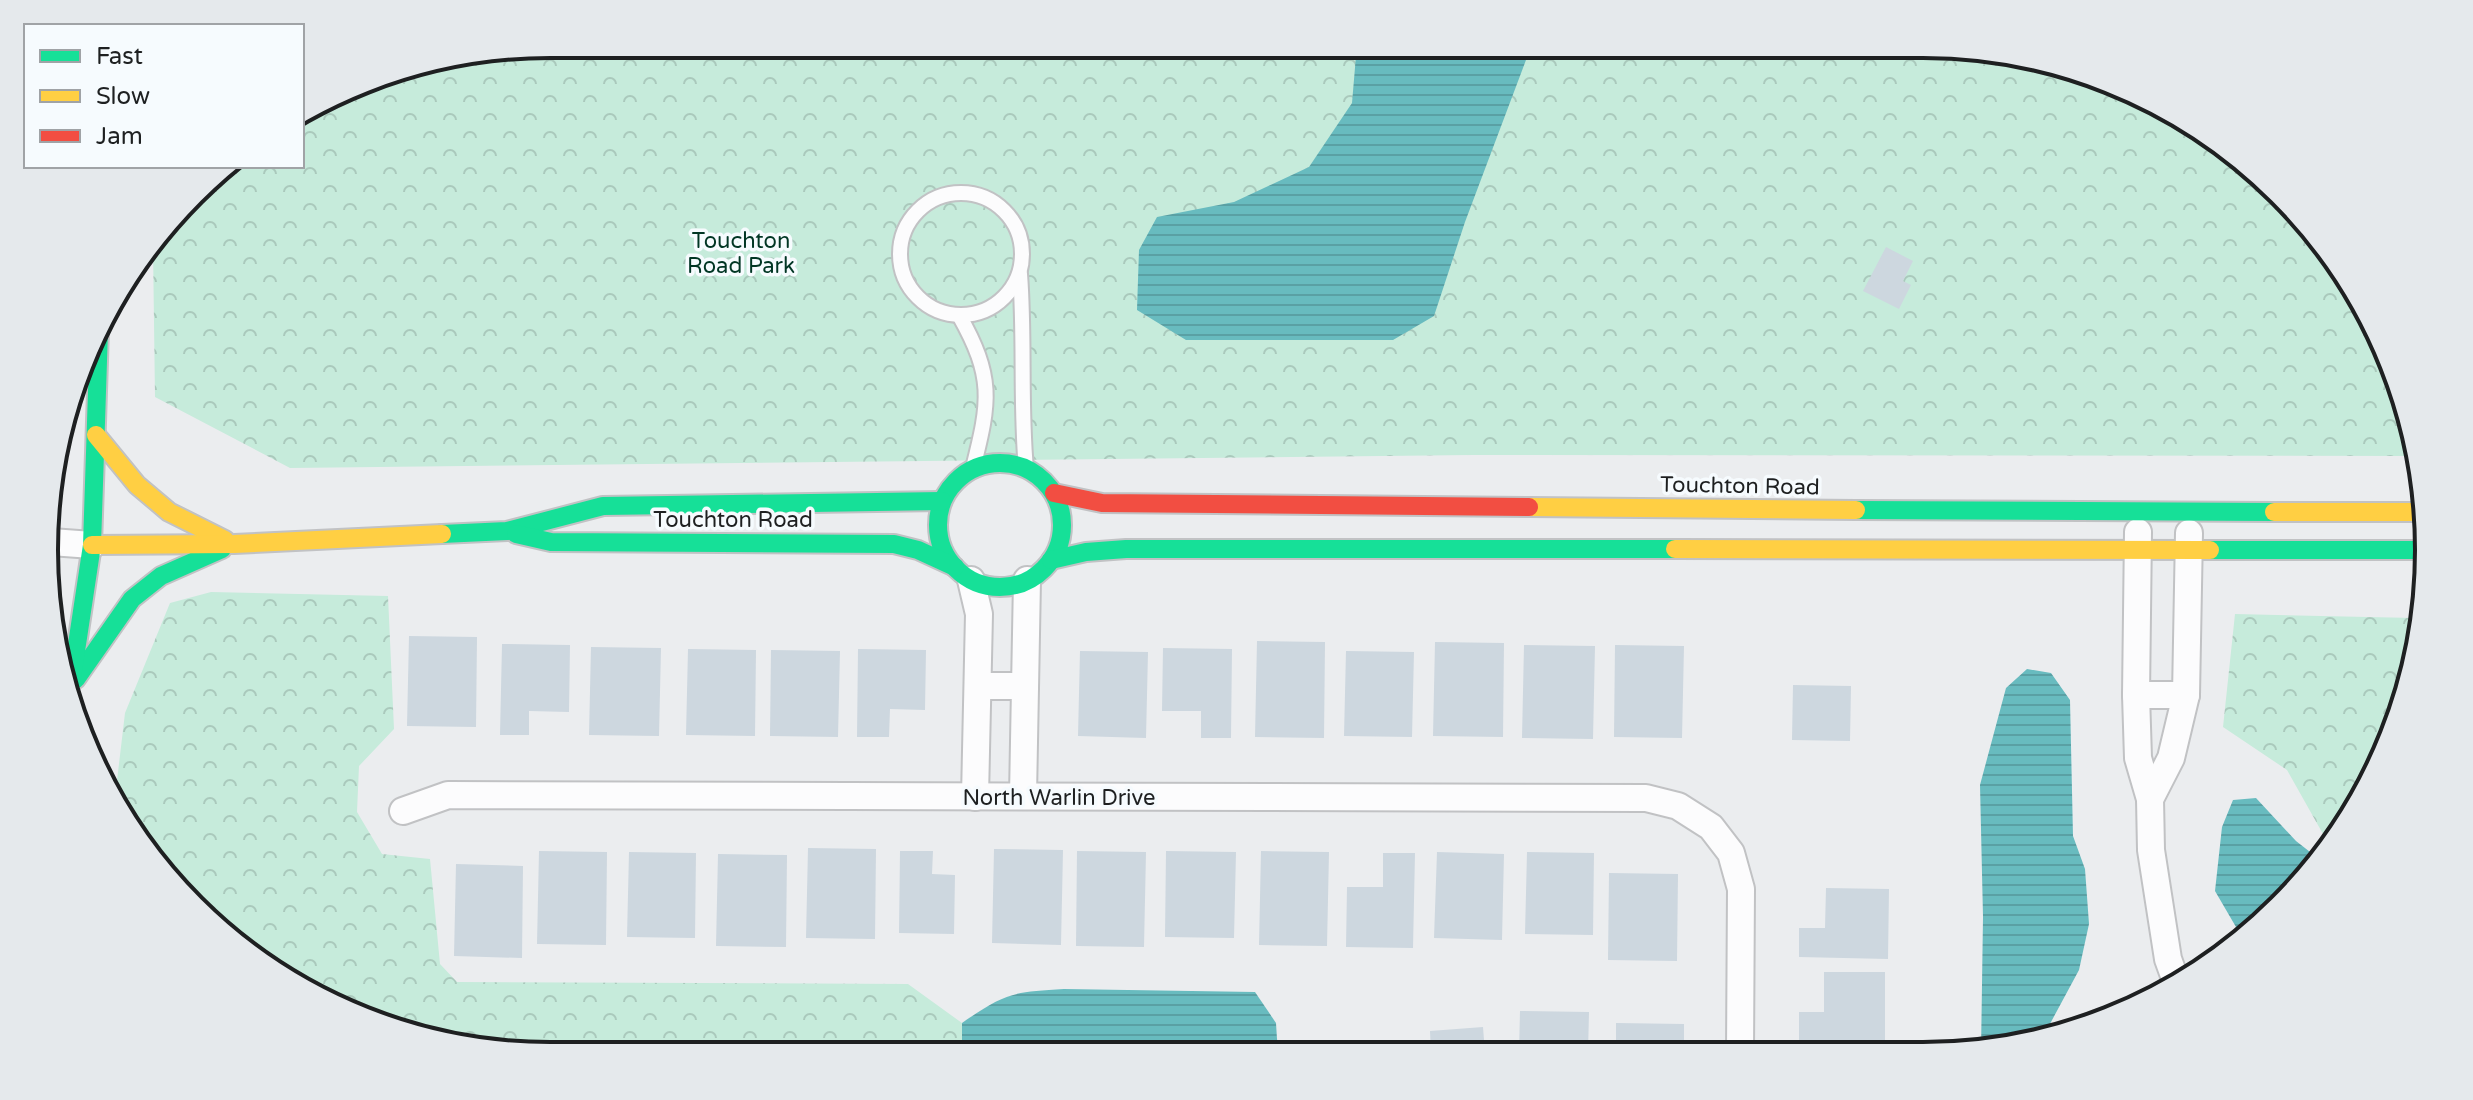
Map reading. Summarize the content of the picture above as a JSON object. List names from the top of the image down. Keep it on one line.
{"streets":{"street":["Touchton Road","North Warlin Drive"]},"parks":["Touchton Road Park"],"legend":["Fast","Slow","Jam"]}
